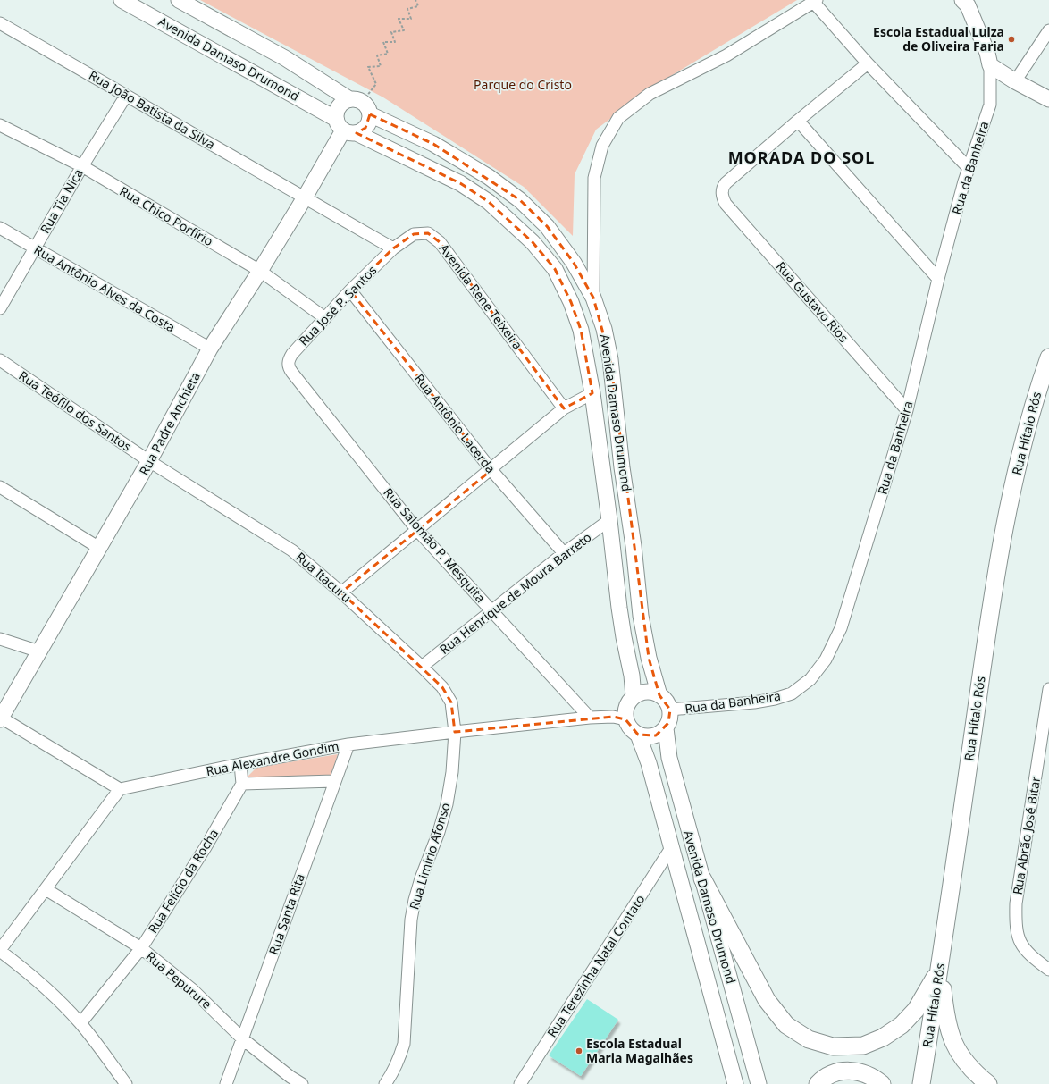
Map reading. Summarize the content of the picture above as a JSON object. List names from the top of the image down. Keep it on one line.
{"streets":{"highway":["Rua Hítalo Rós"],"main road":["Avenida Damaso Drumond","Rua Padre Anchieta"],"street":["Rua João Batista da Silva","Rua da Banheira","Rua Tia Nica","Rua Chico Porfírio","Rua Antônio Alves da Costa","Avenida Rene Teixeira","Rua Gustavo Rios","Rua José P. Santos","Rua Teófilo dos Santos","Rua Antônio Lacerda","Rua Salomão P. Mesquita","Rua Itacuru","Rua Henrique de Moura Barreto","Rua Alexandre Gondim","Rua Abrão José Bitar","Rua Limírio Afonso","Rua Felício da Rocha","Rua Santa Rita","Rua Terezinha Natal Contato","Rua Pepurure"]},"crossings":[["Avenida Damaso Drumond","Rua da Banheira"],["Avenida Damaso Drumond","Rua Padre Anchieta"],["Avenida Damaso Drumond","Rua Henrique de Moura Barreto"],["Avenida Damaso Drumond","Rua Alexandre Gondim"],["Avenida Damaso Drumond","Rua Terezinha Natal Contato"],["Rua João Batista da Silva","Rua Tia Nica"],["Rua João Batista da Silva","Rua Padre Anchieta"],["Rua da Banheira","Rua Gustavo Rios"],["Rua da Banheira","Rua Alexandre Gondim"],["Rua Tia Nica","Rua Chico Porfírio"],["Rua Tia Nica","Rua Antônio Alves da Costa"],["Rua Chico Porfírio","Rua José P. Santos"],["Rua Chico Porfírio","Rua Padre Anchieta"],["Rua Antônio Alves da Costa","Rua Padre Anchieta"],["Avenida Rene Teixeira","Rua José P. Santos"],["Rua José P. Santos","Rua Antônio Lacerda"],["Rua José P. Santos","Rua Salomão P. Mesquita"],["Rua Teófilo dos Santos","Rua Padre Anchieta"],["Rua Teófilo dos Santos","Rua Itacuru"],["Rua Padre Anchieta","Rua Itacuru"],["Rua Antônio Lacerda","Rua Henrique de Moura Barreto"],["Rua Salomão P. Mesquita","Rua Henrique de Moura Barreto"],["Rua Salomão P. Mesquita","Rua Alexandre Gondim"],["Rua Itacuru","Rua Henrique de Moura Barreto"],["Rua Itacuru","Rua Alexandre Gondim"],["Rua Itacuru","Rua Limírio Afonso"],["Rua Alexandre Gondim","Rua Limírio Afonso"],["Rua Alexandre Gondim","Rua Santa Rita"],["Rua Felício da Rocha","Rua Pepurure"],["Rua Santa Rita","Rua Pepurure"]],"districts":["MORADA DO SOL"],"parks":["Parque do Cristo"],"places":["Escola Estadual Luiza de Oliveira Faria","Escola Estadual Maria Magalhães"]}
